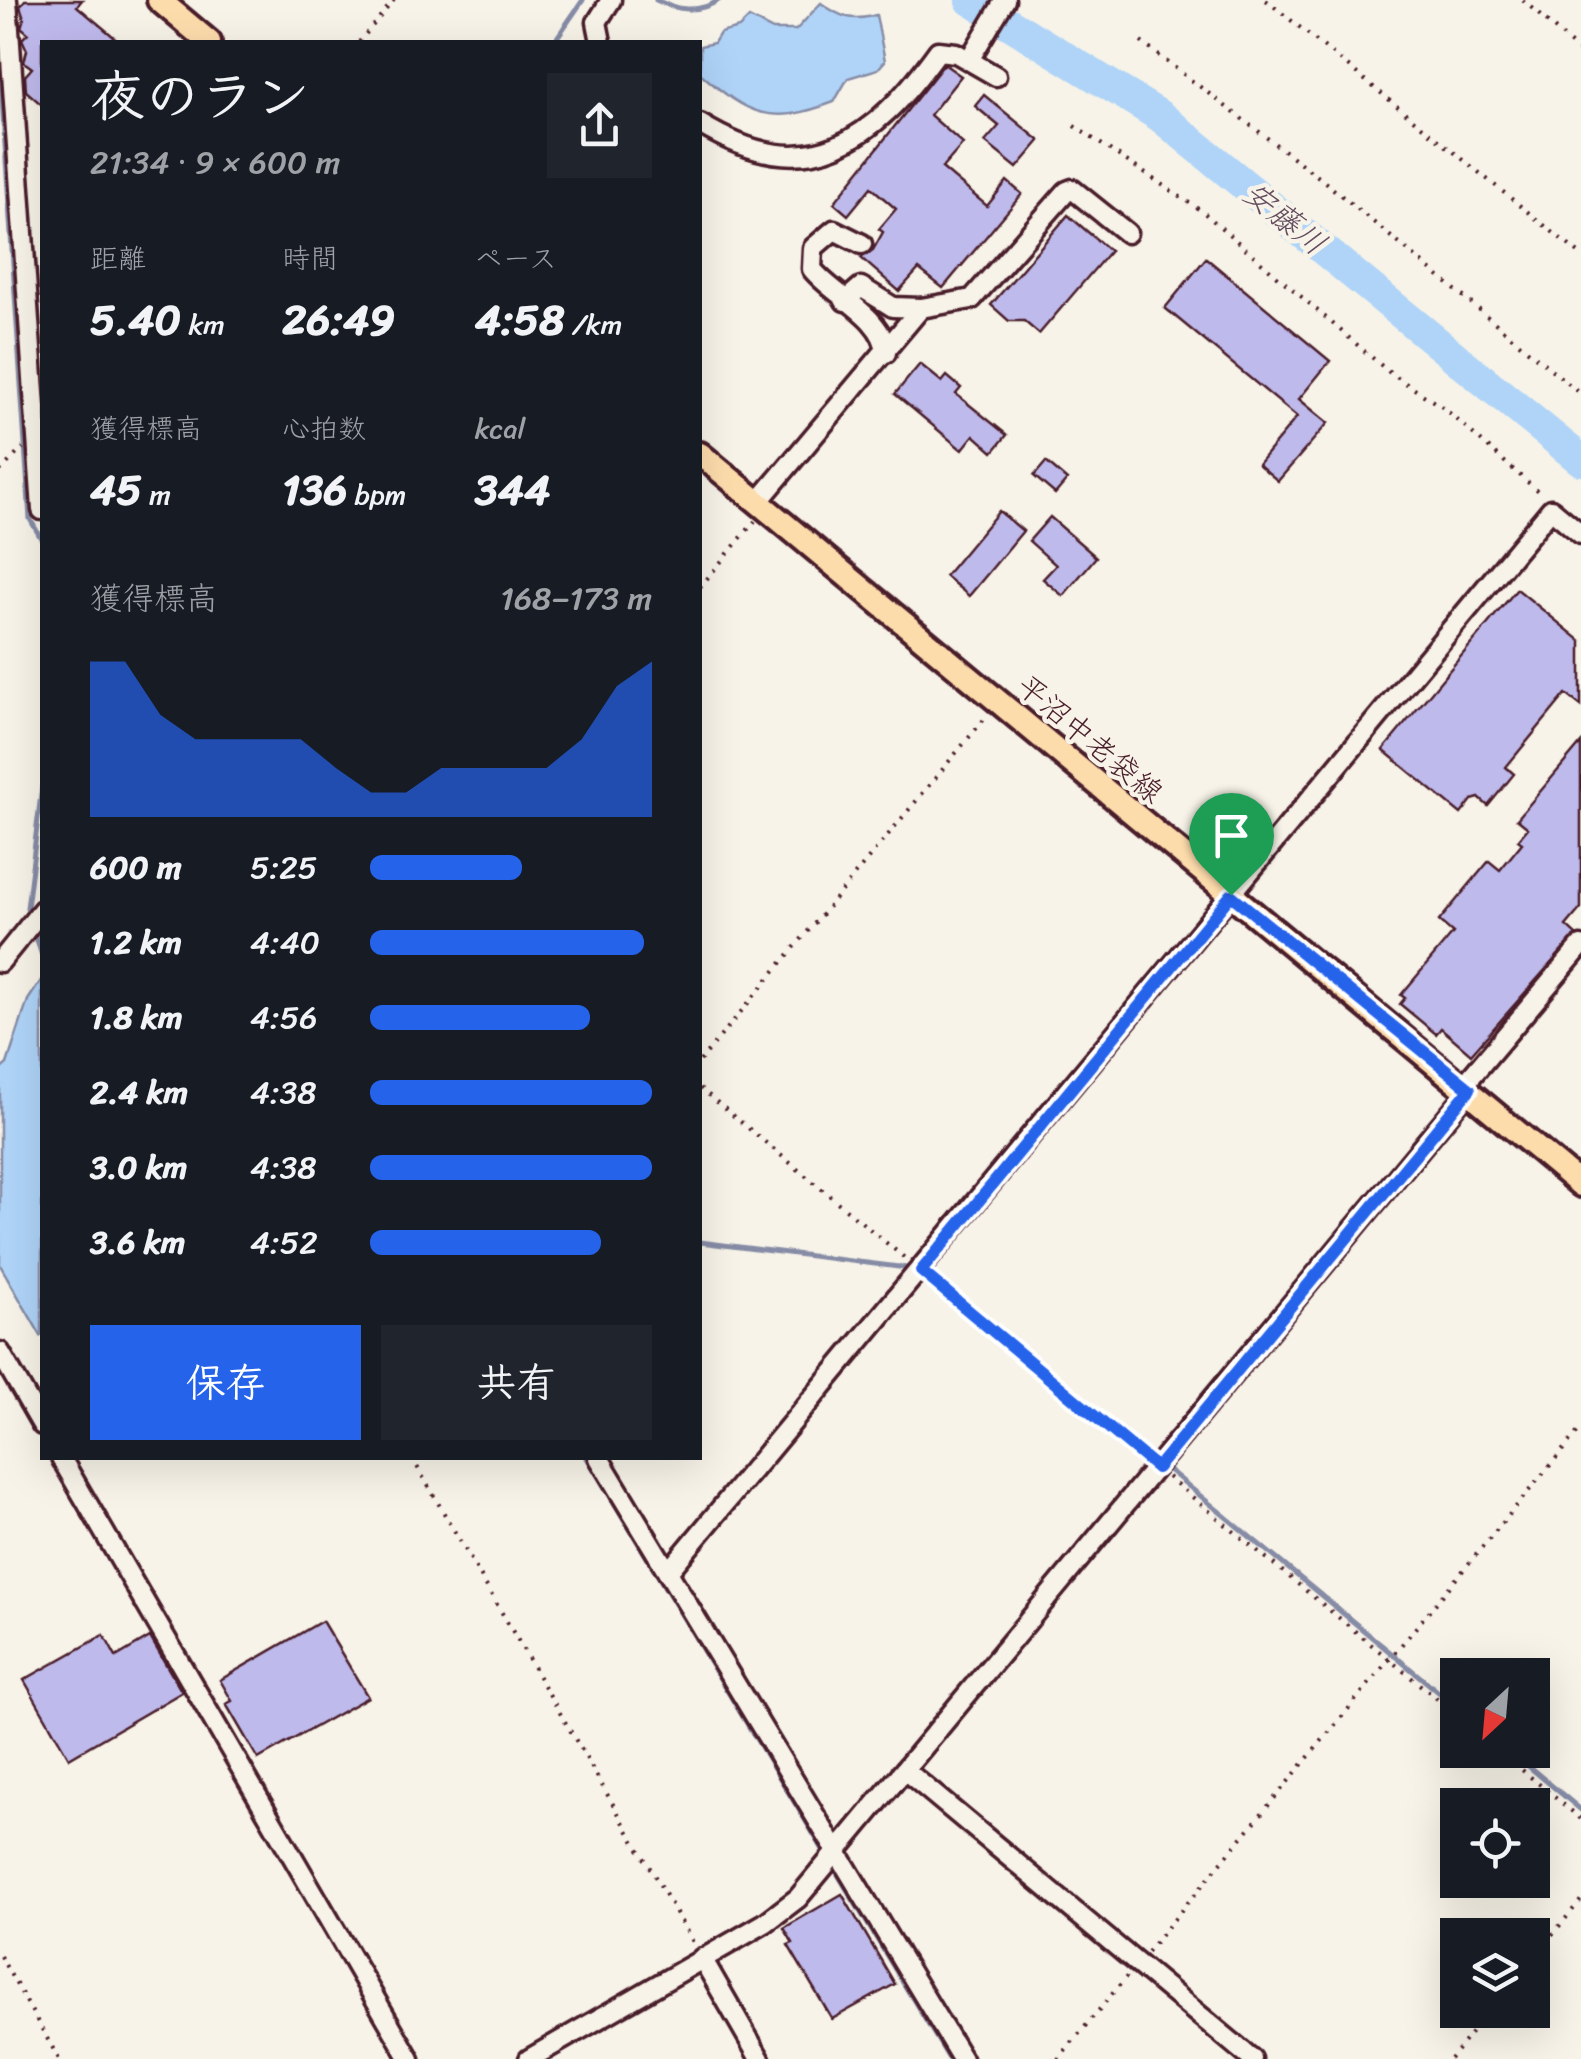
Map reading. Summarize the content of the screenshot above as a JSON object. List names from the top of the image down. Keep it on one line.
{"streets":{"main road":["平沼中老袋線"]},"water":["安藤川"],"north":"bottom left","page":{"heading":["夜のラン","21:34 · 9 × 600 m"],"stats":[["距離","5.40 km"],["時間","26:49"],["ペース","4:58 /km"],["獲得標高","45 m"],["心拍数","136 bpm"],["kcal","344"]],"chart":["獲得標高","168–173 m"],"list":[{"name":"600 m","note":"5:25"},{"name":"1.2 km","note":"4:40"},{"name":"1.8 km","note":"4:56"},{"name":"2.4 km","note":"4:38"},{"name":"3.0 km","note":"4:38"},{"name":"3.6 km","note":"4:52"}],"buttons":["保存","共有"]}}
